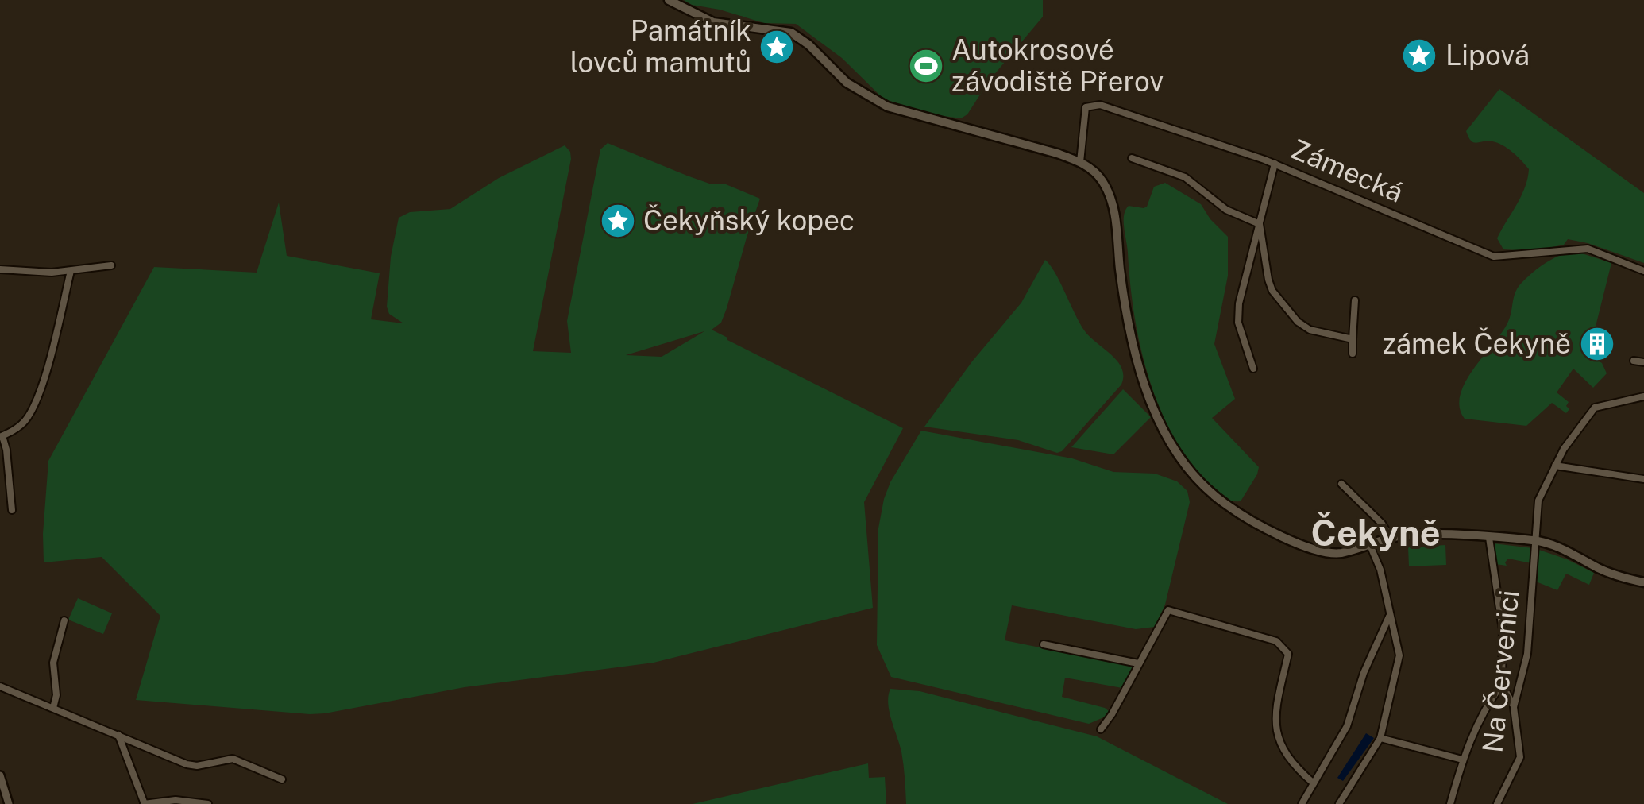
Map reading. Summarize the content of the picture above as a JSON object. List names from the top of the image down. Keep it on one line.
{"streets":{"street":["Zámecká","Na Červenici"]},"districts":["Čekyně"],"places":{"place":["Památník lovců mamutů","Lipová","Čekyňský kopec"],"sports":["Autokrosové závodiště Přerov"],"building":["zámek Čekyně"]}}
